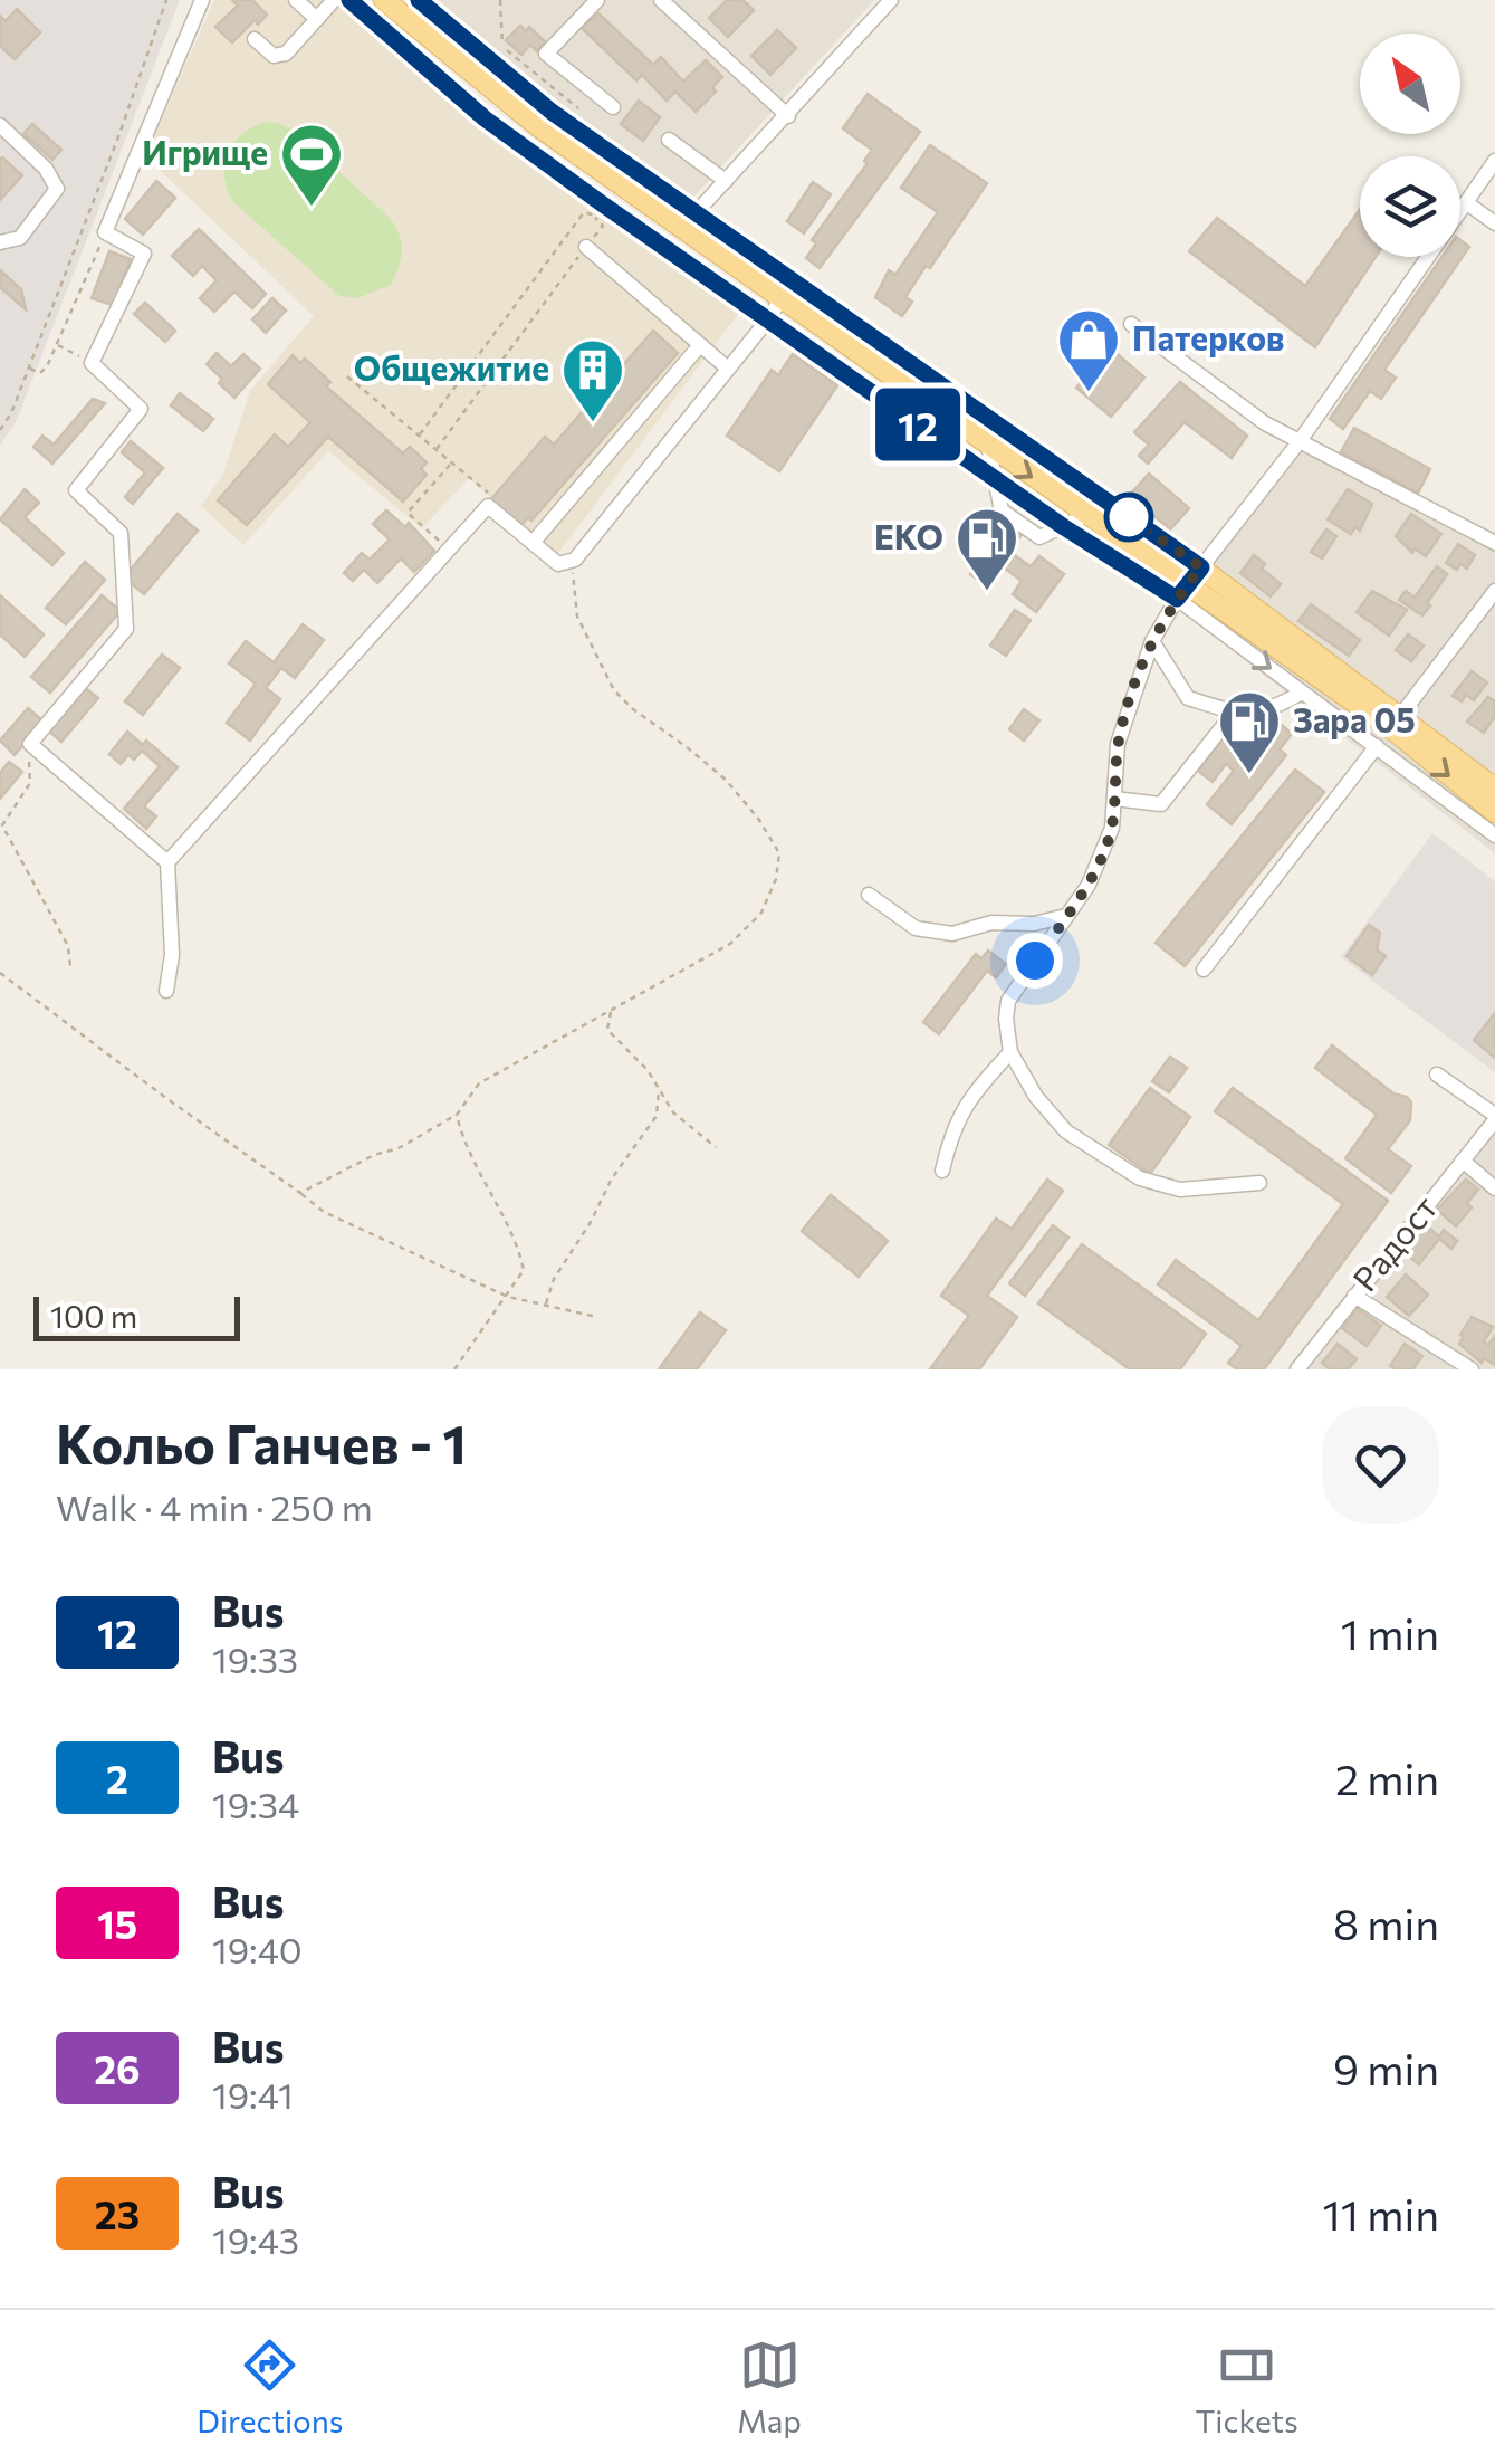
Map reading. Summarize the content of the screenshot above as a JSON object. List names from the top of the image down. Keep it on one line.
{"streets":{"street":["Радост"]},"places":{"sports":["Игрище"],"shop":["Патерков"],"building":["Общежитие"],"fuel station":["EKO","Зара 05"]},"lines":["bus line 12"],"scale_bar":"100 m","north":"top left","page":{"on_map":"12","scale":"100 m","heading":["Кольо Ганчев - 1","Walk · 4 min · 250 m"],"list":[{"mark":"12","name":"Bus","note":"19:33","value":"1 min"},{"mark":"2","name":"Bus","note":"19:34","value":"2 min"},{"mark":"15","name":"Bus","note":"19:40","value":"8 min"},{"mark":"26","name":"Bus","note":"19:41","value":"9 min"},{"mark":"23","name":"Bus","note":"19:43","value":"11 min"}],"tabs":["Directions","Map","Tickets"]}}
